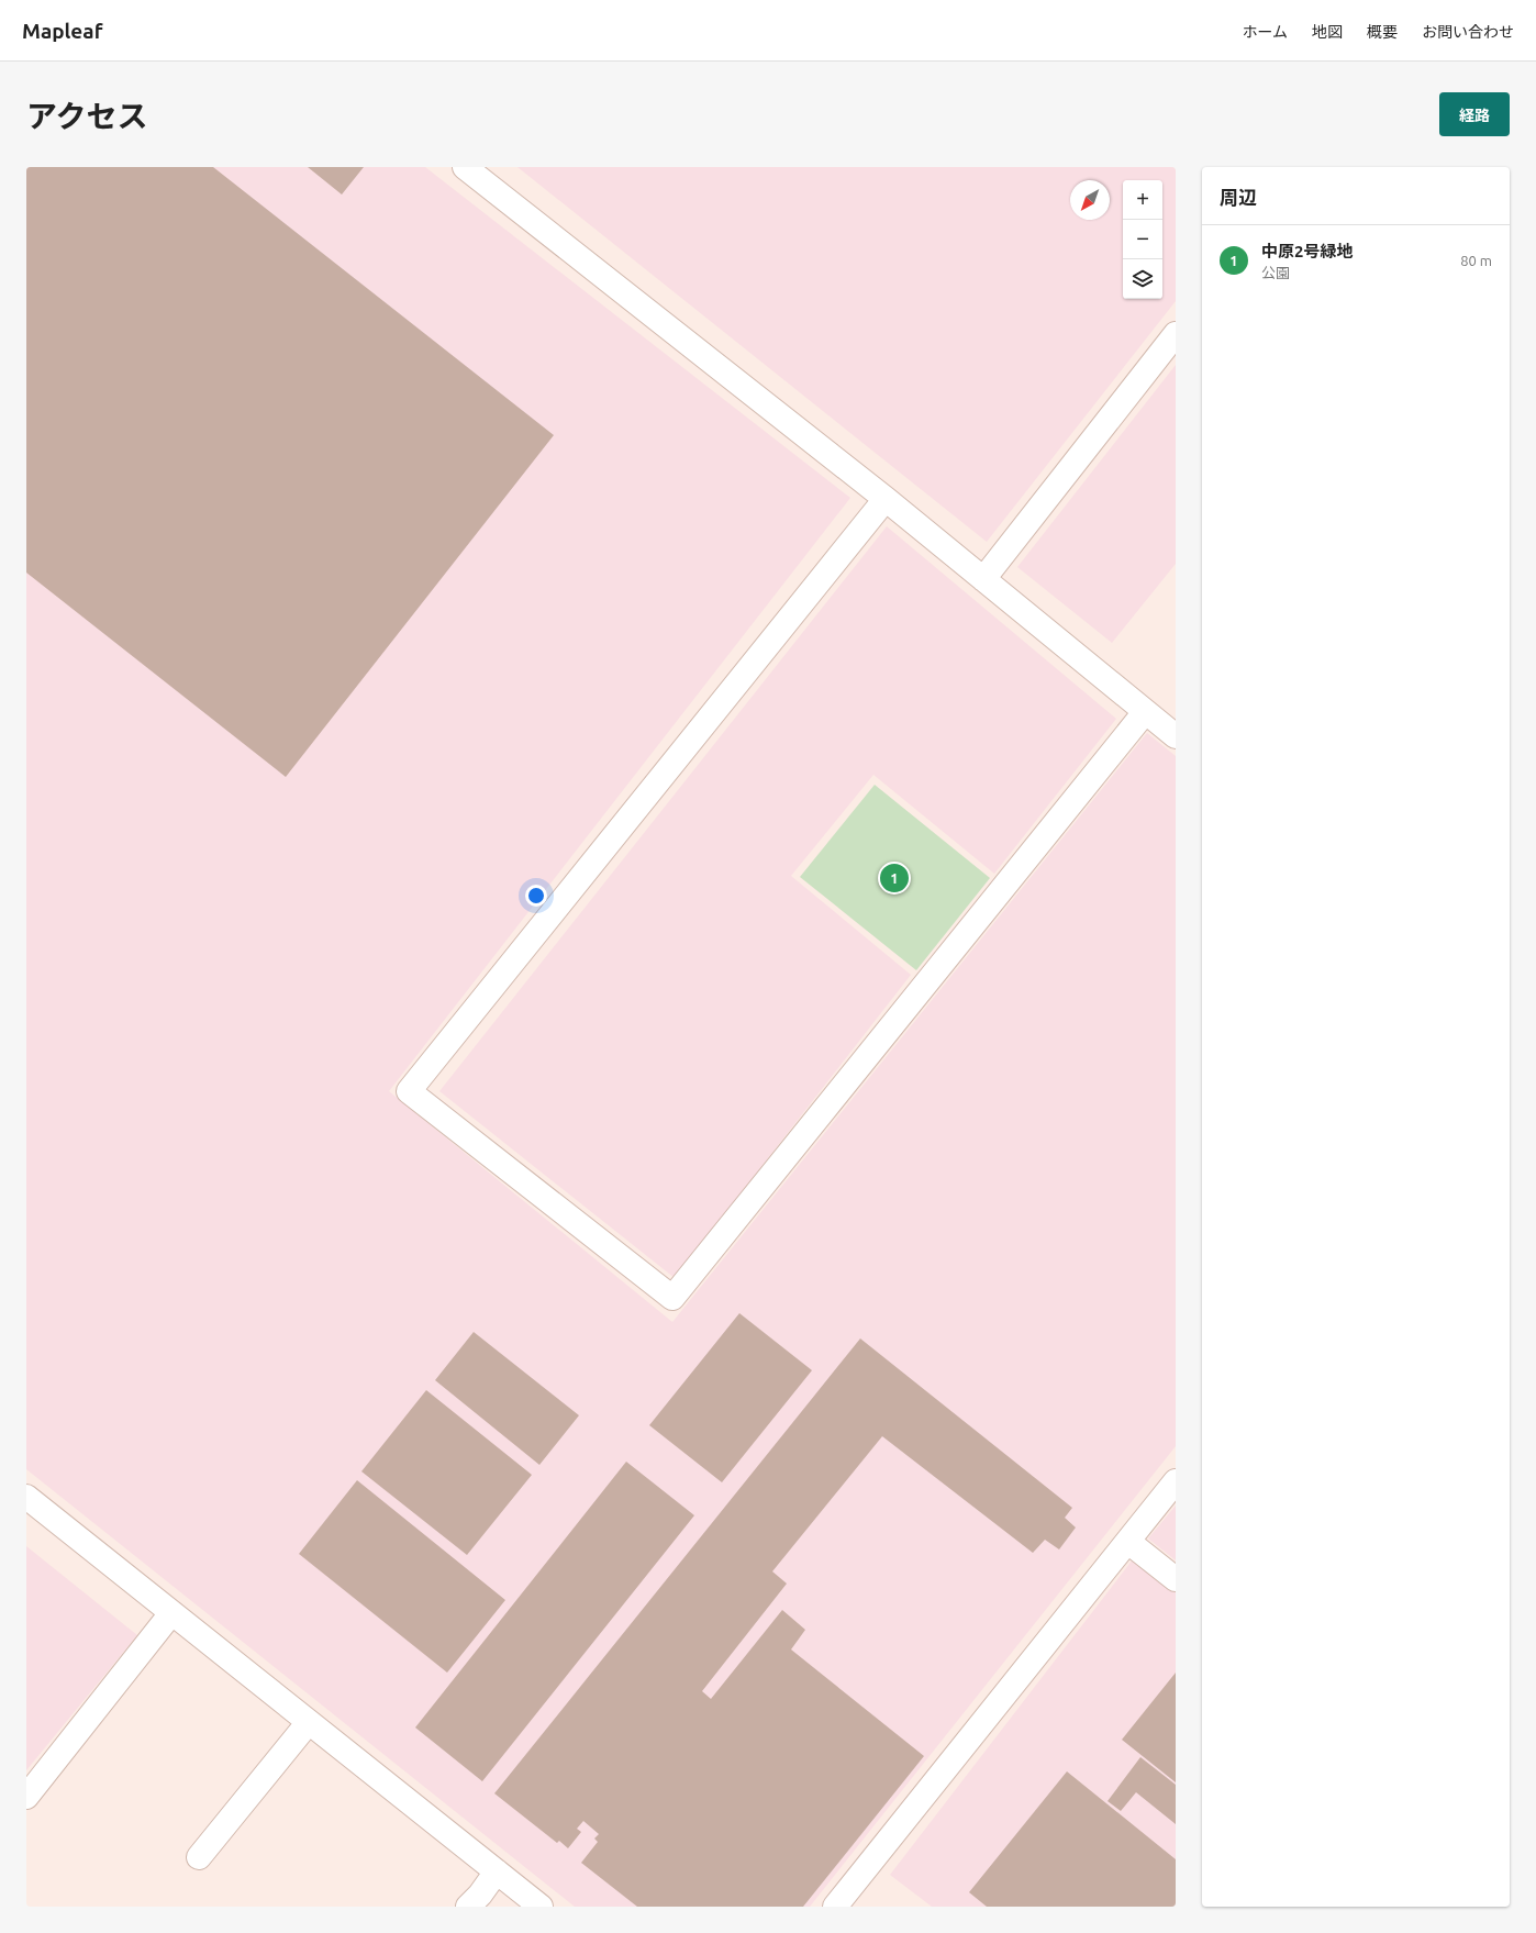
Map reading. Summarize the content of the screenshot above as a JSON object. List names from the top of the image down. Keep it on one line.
{"north":"bottom left","page":{"header":"Mapleaf","nav":["ホーム","地図","概要","お問い合わせ"],"title":"アクセス","buttons":"経路","heading":"周辺","map_buttons":["+","−"],"list":[{"mark":"1","name":"中原2号緑地","note":"公園","value":"80 m"}],"pins":"1"}}
